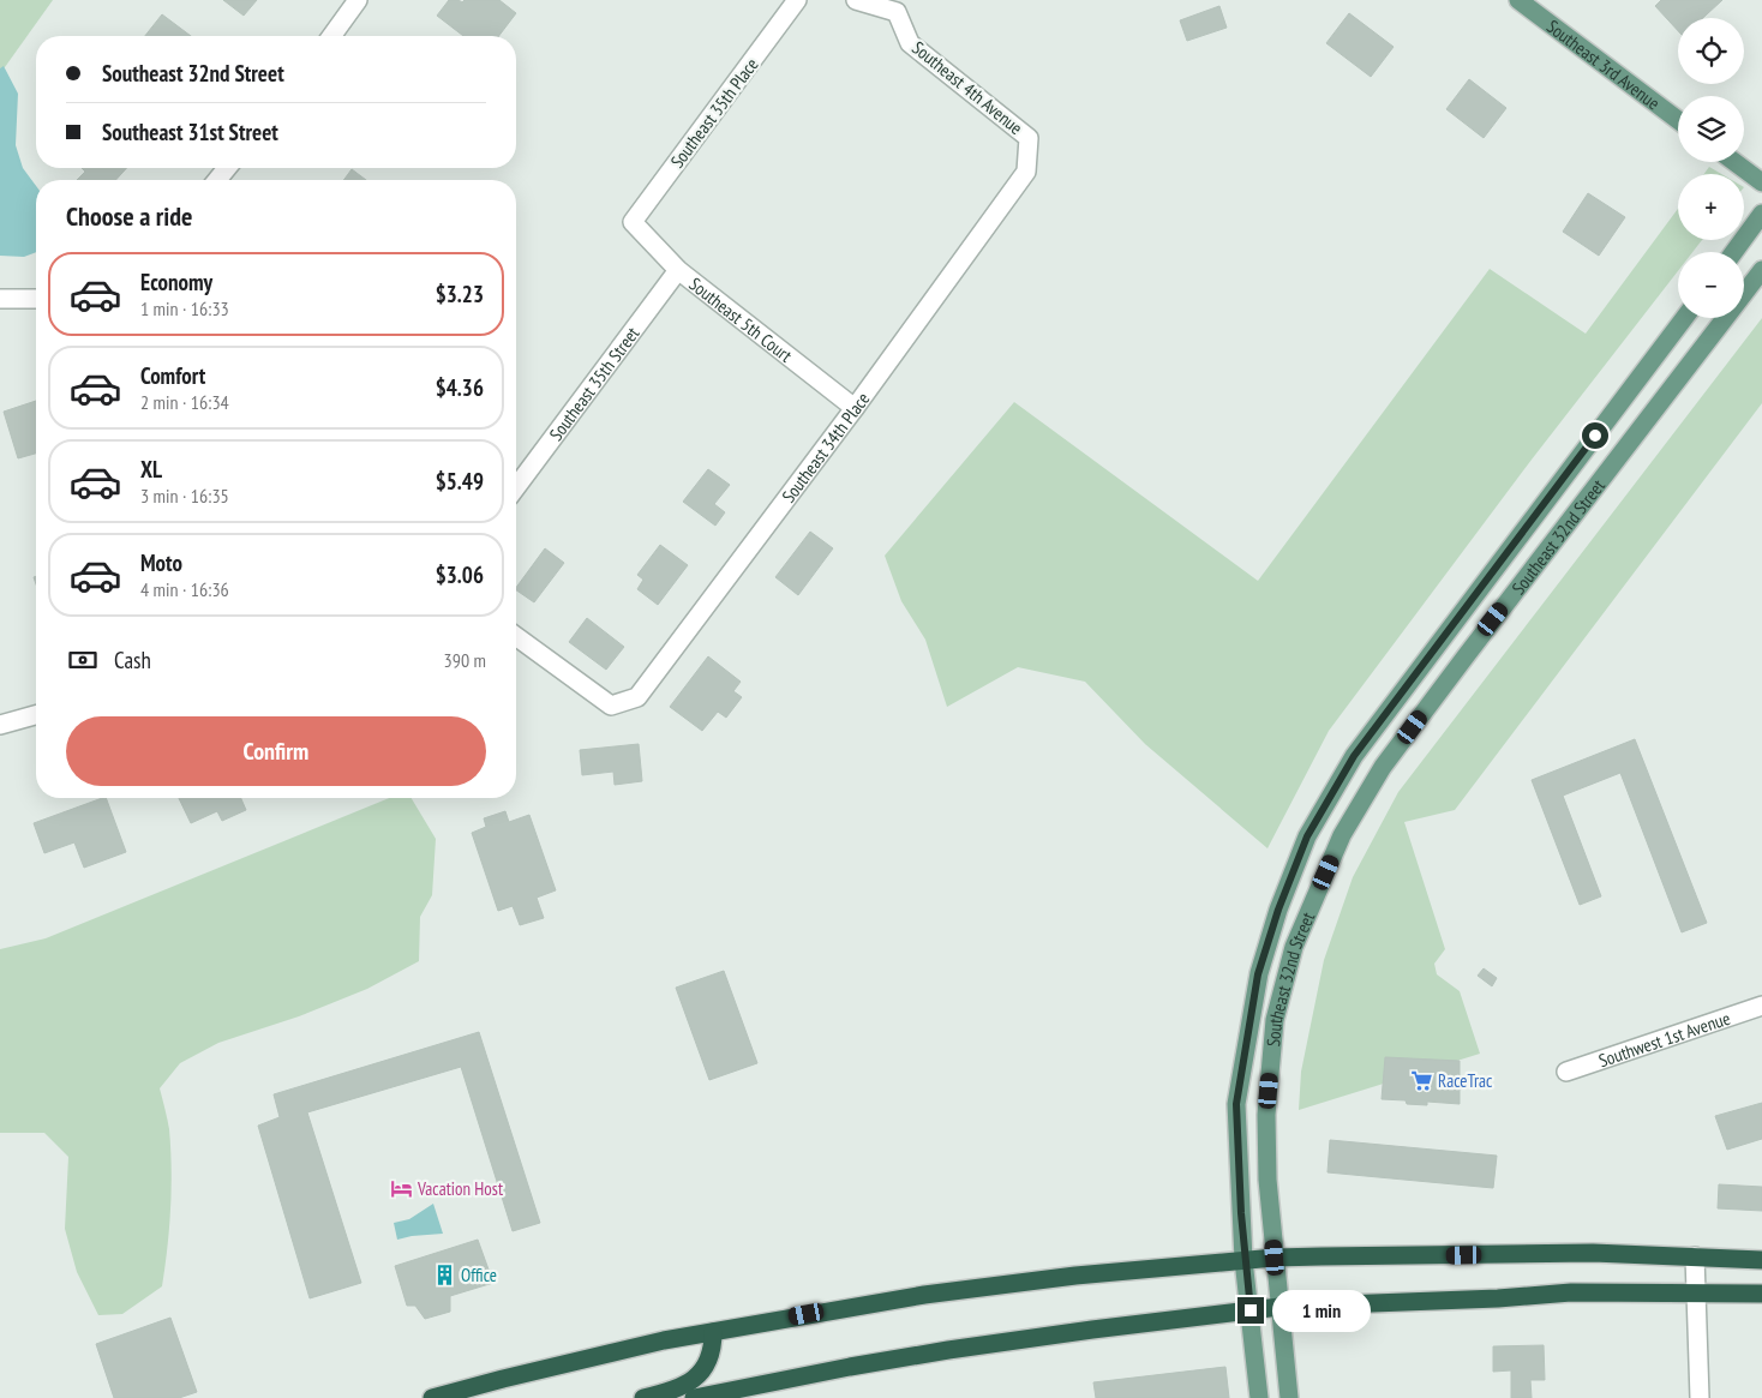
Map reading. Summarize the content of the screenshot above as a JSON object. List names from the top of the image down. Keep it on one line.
{"streets":{"main road":["Southeast 3rd Avenue","Southeast 32nd Street"],"street":["Southeast 4th Avenue","Southeast 35th Place","Southeast 5th Court","Southeast 35th Street","Southeast 34th Place","Southwest 1st Avenue"]},"crossings":[["Southeast 4th Avenue","Southeast 34th Place"],["Southeast 35th Place","Southeast 5th Court"],["Southeast 5th Court","Southeast 35th Street"],["Southeast 5th Court","Southeast 34th Place"]],"places":{"supermarket":["RaceTrac"],"hotel":["Vacation Host"],"building":["Office"]},"page":{"map_buttons":["+","−"],"banner":["Southeast 32nd Street","Southeast 31st Street"],"heading":"Choose a ride","list":[{"name":"Economy","note":"1 min · 16:33","value":"$3.23"},{"name":"Comfort","note":"2 min · 16:34","value":"$4.36"},{"name":"XL","note":"3 min · 16:35","value":"$5.49"},{"name":"Moto","note":"4 min · 16:36","value":"$3.06"}],"pay":["Cash","390 m"],"buttons":"Confirm","bubble":"1 min"}}
